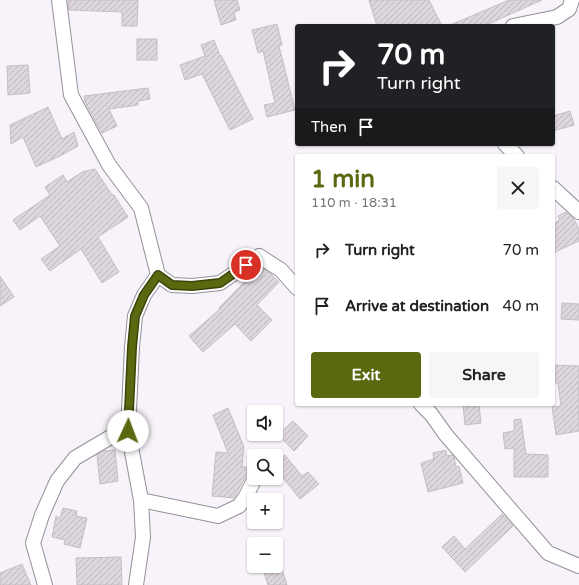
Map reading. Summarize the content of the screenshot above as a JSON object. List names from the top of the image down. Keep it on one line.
{"page":{"turn":["70 m","Turn right"],"then":"Then","heading":["1 min","110 m · 18:31"],"list":[{"name":"Turn right","value":"70 m"},{"name":"Arrive at destination","value":"40 m"}],"buttons":["Exit","Share"],"map_buttons":["+","−"]}}
